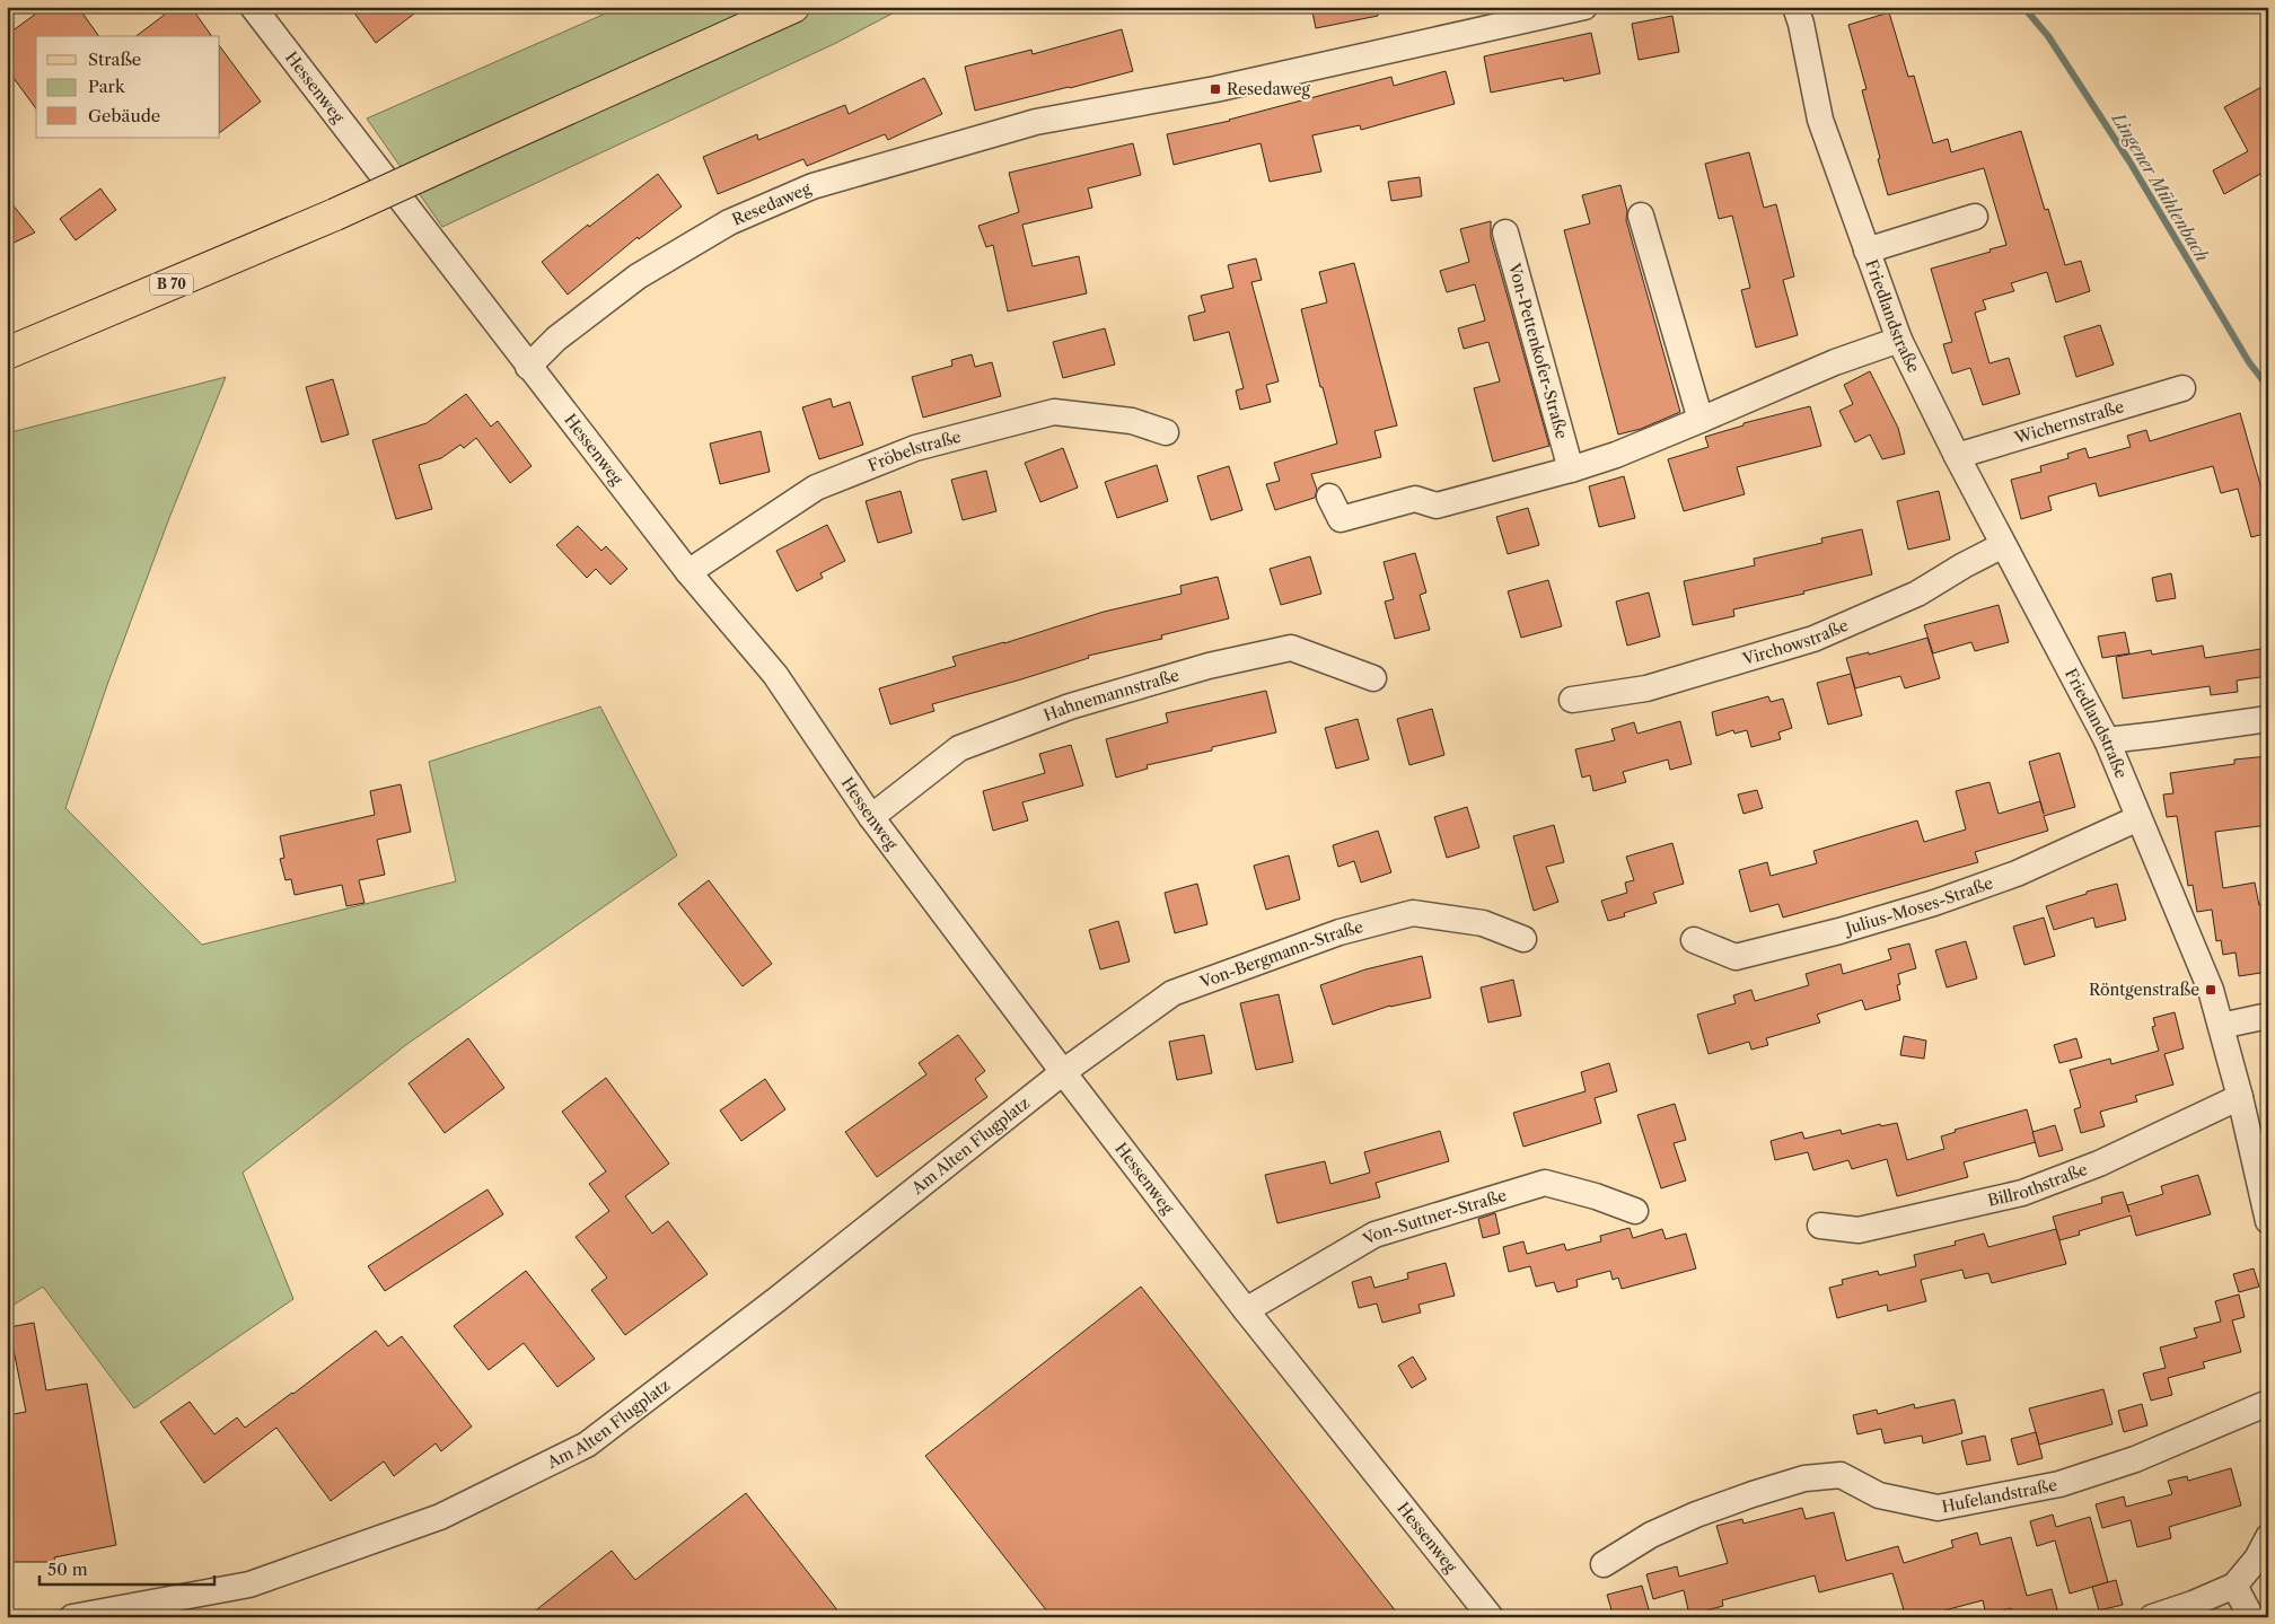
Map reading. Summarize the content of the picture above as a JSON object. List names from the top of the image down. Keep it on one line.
{"streets":{"main road":["B 70"],"street":["Hessenweg","Resedaweg","Friedlandstraße","Von-Pettenkofer-Straße","Wichernstraße","Fröbelstraße","Virchowstraße","Hahnemannstraße","Julius-Moses-Straße","Von-Bergmann-Straße","Am Alten Flugplatz","Billrothstraße","Von-Suttner-Straße","Hufelandstraße"]},"crossings":[["Hessenweg","Resedaweg"],["Hessenweg","Fröbelstraße"],["Hessenweg","Hahnemannstraße"],["Hessenweg","Von-Bergmann-Straße"],["Hessenweg","Am Alten Flugplatz"],["Hessenweg","Von-Suttner-Straße"],["Friedlandstraße","Wichernstraße"],["Friedlandstraße","Virchowstraße"],["Friedlandstraße","Julius-Moses-Straße"],["Friedlandstraße","Billrothstraße"],["Von-Bergmann-Straße","Am Alten Flugplatz"]],"water":["Lingener Mühlenbach"],"places":{"transit":["Resedaweg","Röntgenstraße"]},"legend":["Straße","Park","Gebäude"],"scale_bar":"50 m"}
